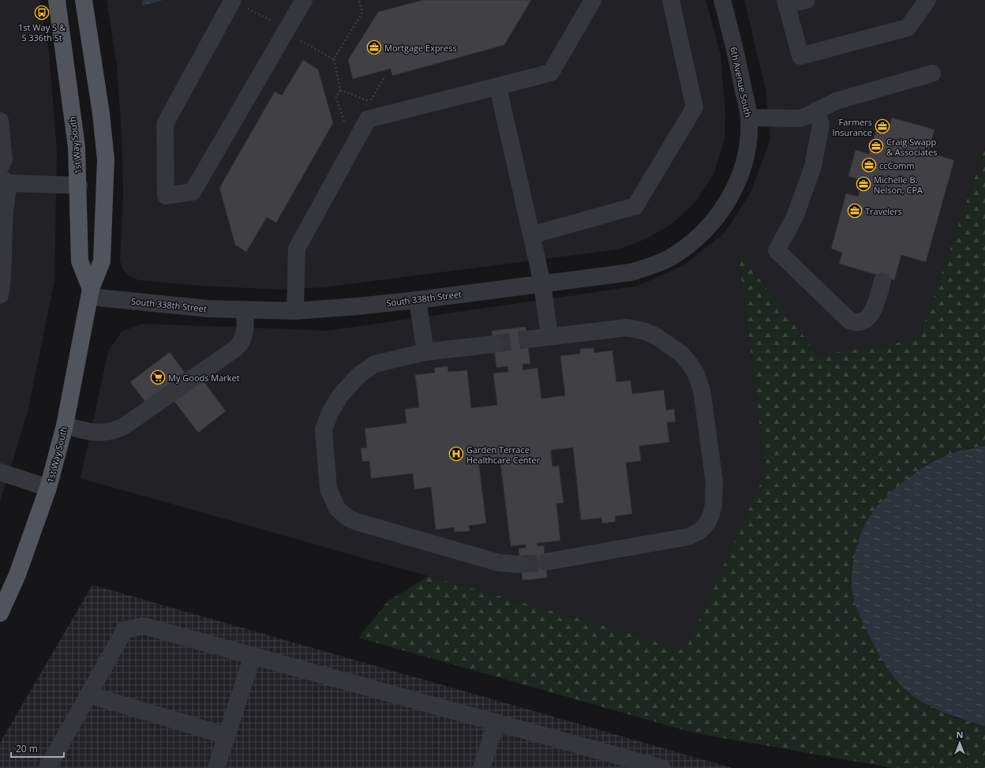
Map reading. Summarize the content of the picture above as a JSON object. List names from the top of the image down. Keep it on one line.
{"streets":{"main road":["1st Way South"],"street":["6th Avenue South","South 338th Street"]},"crossings":[["6th Avenue South","South 338th Street"],["1st Way South","South 338th Street"]],"places":{"bus stop":["1st Way S & S 336th St"],"office":["Mortgage Express","Farmers Insurance","Craig Swapp & Associates","ccComm","Michelle B. Nelson, CPA","Travelers"],"supermarket":["My Goods Market"],"hospital":["Garden Terrace Healthcare Center"]},"scale_bar":"20 m","north":"top"}
